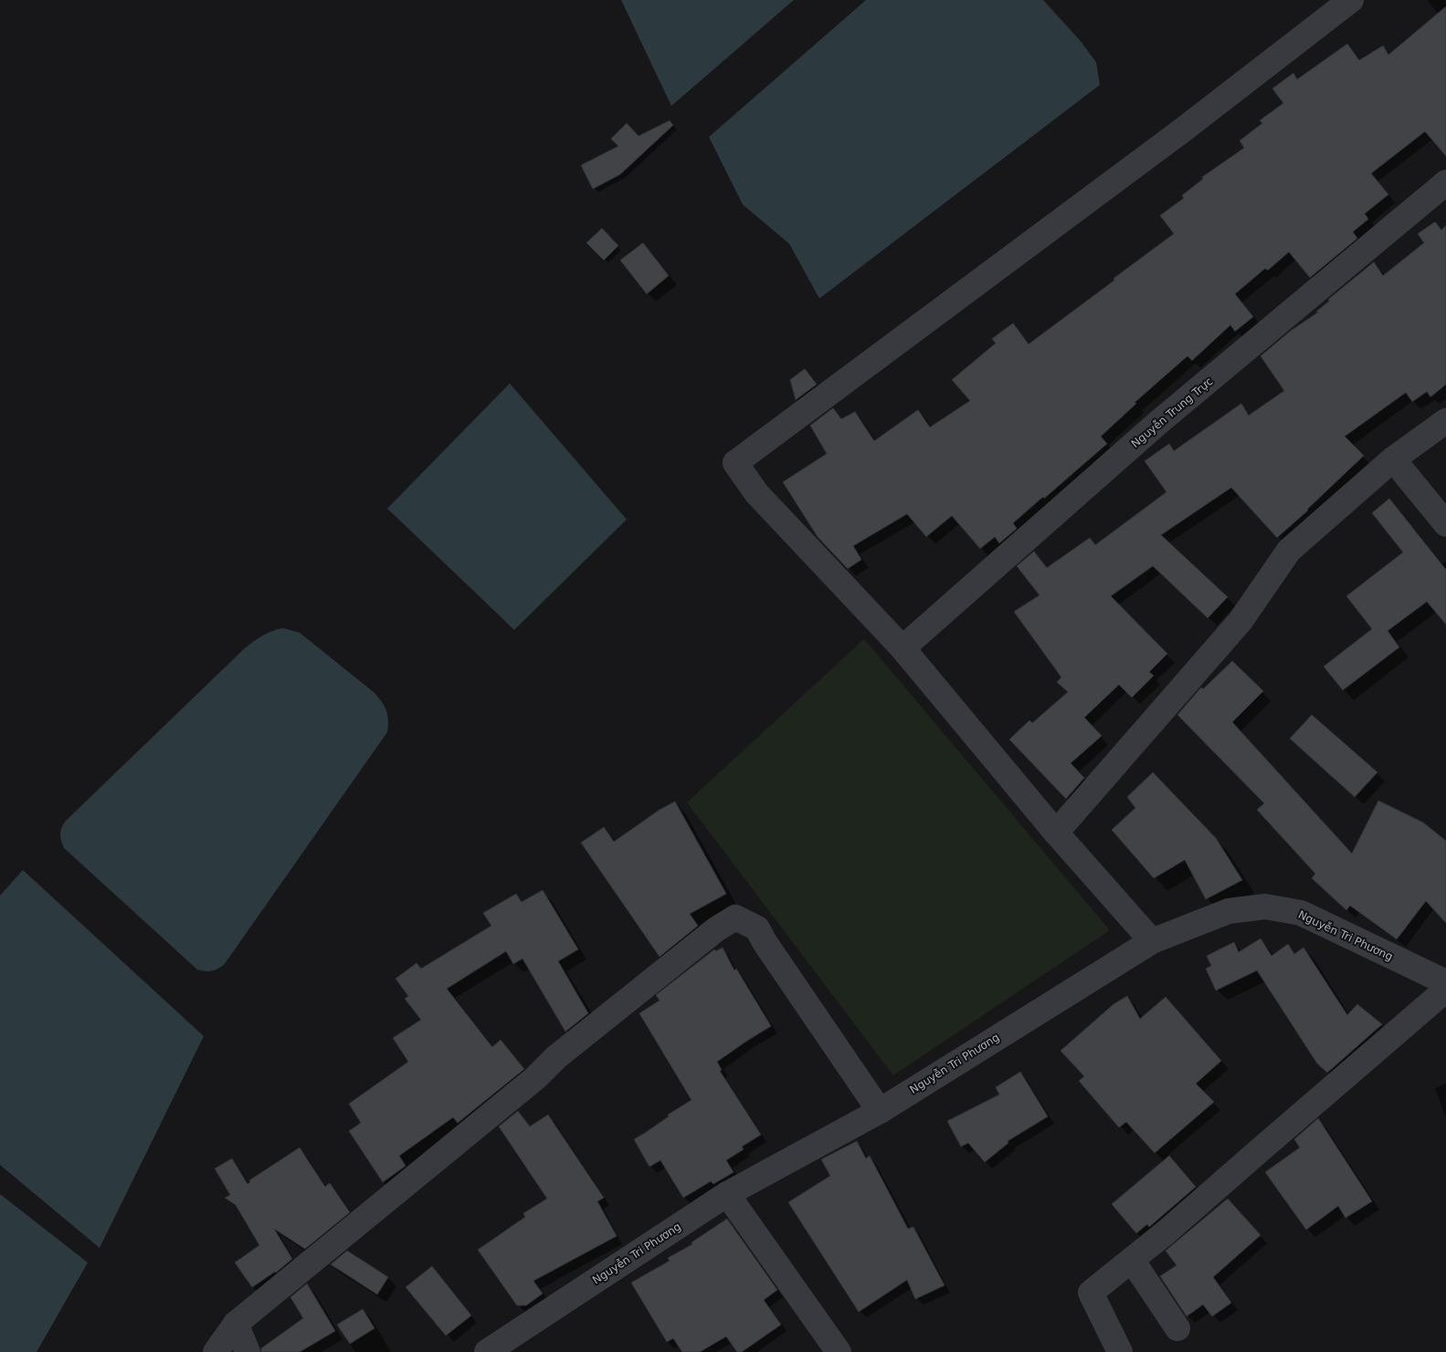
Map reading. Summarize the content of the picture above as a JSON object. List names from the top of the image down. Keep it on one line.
{"streets":{"street":["Nguyễn Trung Trực","Nguyễn Tri Phương"]}}
